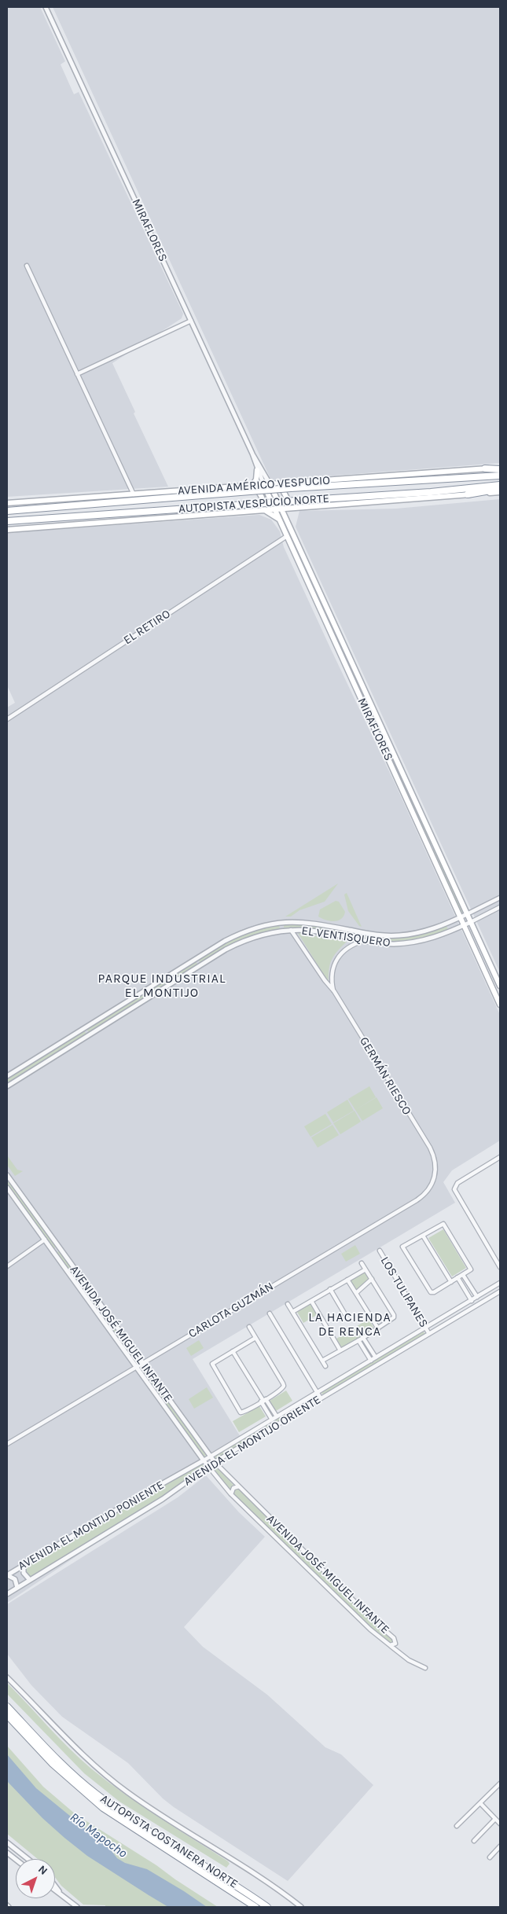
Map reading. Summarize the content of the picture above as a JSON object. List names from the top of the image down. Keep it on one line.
{"streets":{"highway":["AUTOPISTA VESPUCIO NORTE","AUTOPISTA COSTANERA NORTE"],"main road":["MIRAFLORES","AVENIDA AMÉRICO VESPUCIO"],"street":["EL RETIRO","EL VENTISQUERO","GERMÁN RIESCO","LOS TULIPANES","CARLOTA GUZMÁN","AVENIDA JOSÉ MIGUEL INFANTE","AVENIDA EL MONTIJO ORIENTE","AVENIDA EL MONTIJO PONIENTE"]},"crossings":[["MIRAFLORES","AVENIDA AMÉRICO VESPUCIO"],["MIRAFLORES","EL RETIRO"],["MIRAFLORES","EL VENTISQUERO"],["AVENIDA AMÉRICO VESPUCIO","AUTOPISTA VESPUCIO NORTE"],["EL VENTISQUERO","GERMÁN RIESCO"],["GERMÁN RIESCO","CARLOTA GUZMÁN"],["LOS TULIPANES","AVENIDA EL MONTIJO ORIENTE"],["LOS TULIPANES","AVENIDA EL MONTIJO PONIENTE"],["CARLOTA GUZMÁN","AVENIDA JOSÉ MIGUEL INFANTE"],["AVENIDA JOSÉ MIGUEL INFANTE","AVENIDA EL MONTIJO ORIENTE"],["AVENIDA JOSÉ MIGUEL INFANTE","AVENIDA EL MONTIJO PONIENTE"]],"districts":["PARQUE INDUSTRIAL EL MONTIJO","LA HACIENDA DE RENCA"],"water":["Río Mapocho"],"north":"top right"}
